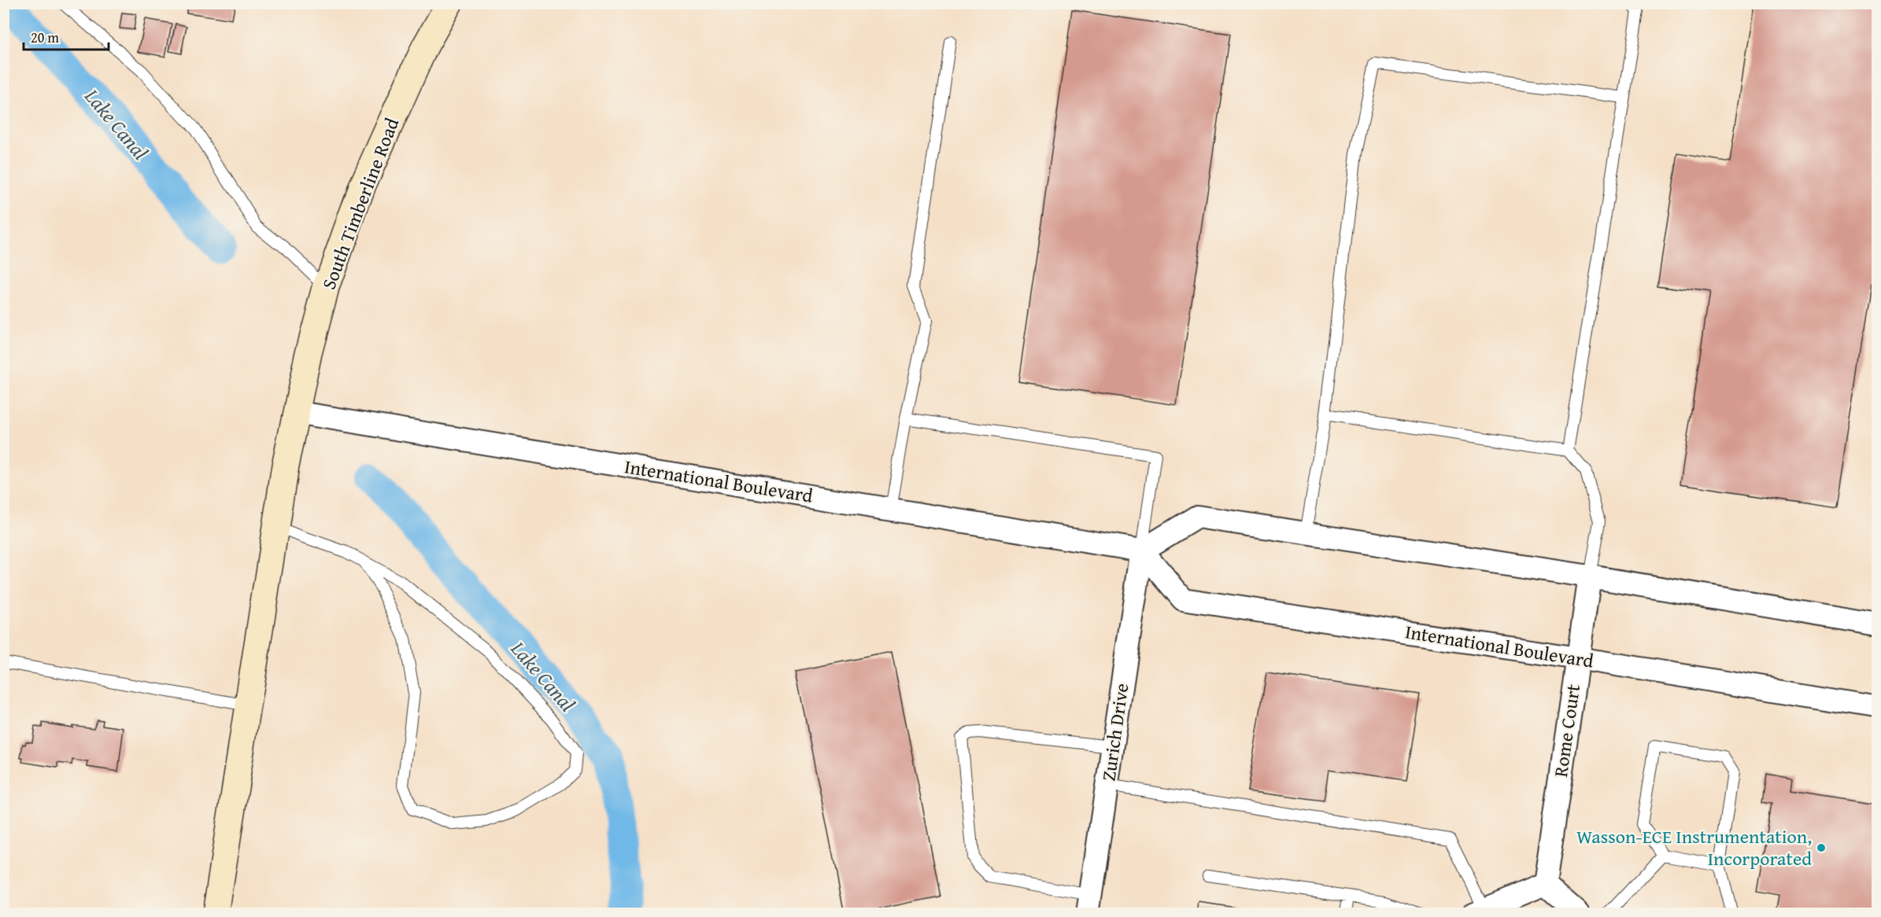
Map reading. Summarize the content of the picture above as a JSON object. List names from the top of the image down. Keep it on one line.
{"streets":{"main road":["South Timberline Road"],"street":["International Boulevard","Rome Court","Zurich Drive"]},"crossings":[["South Timberline Road","International Boulevard"],["International Boulevard","Rome Court"],["International Boulevard","Zurich Drive"]],"water":["Lake Canal"],"places":["Wasson-ECE Instrumentation, Incorporated"],"scale_bar":"20 m"}
